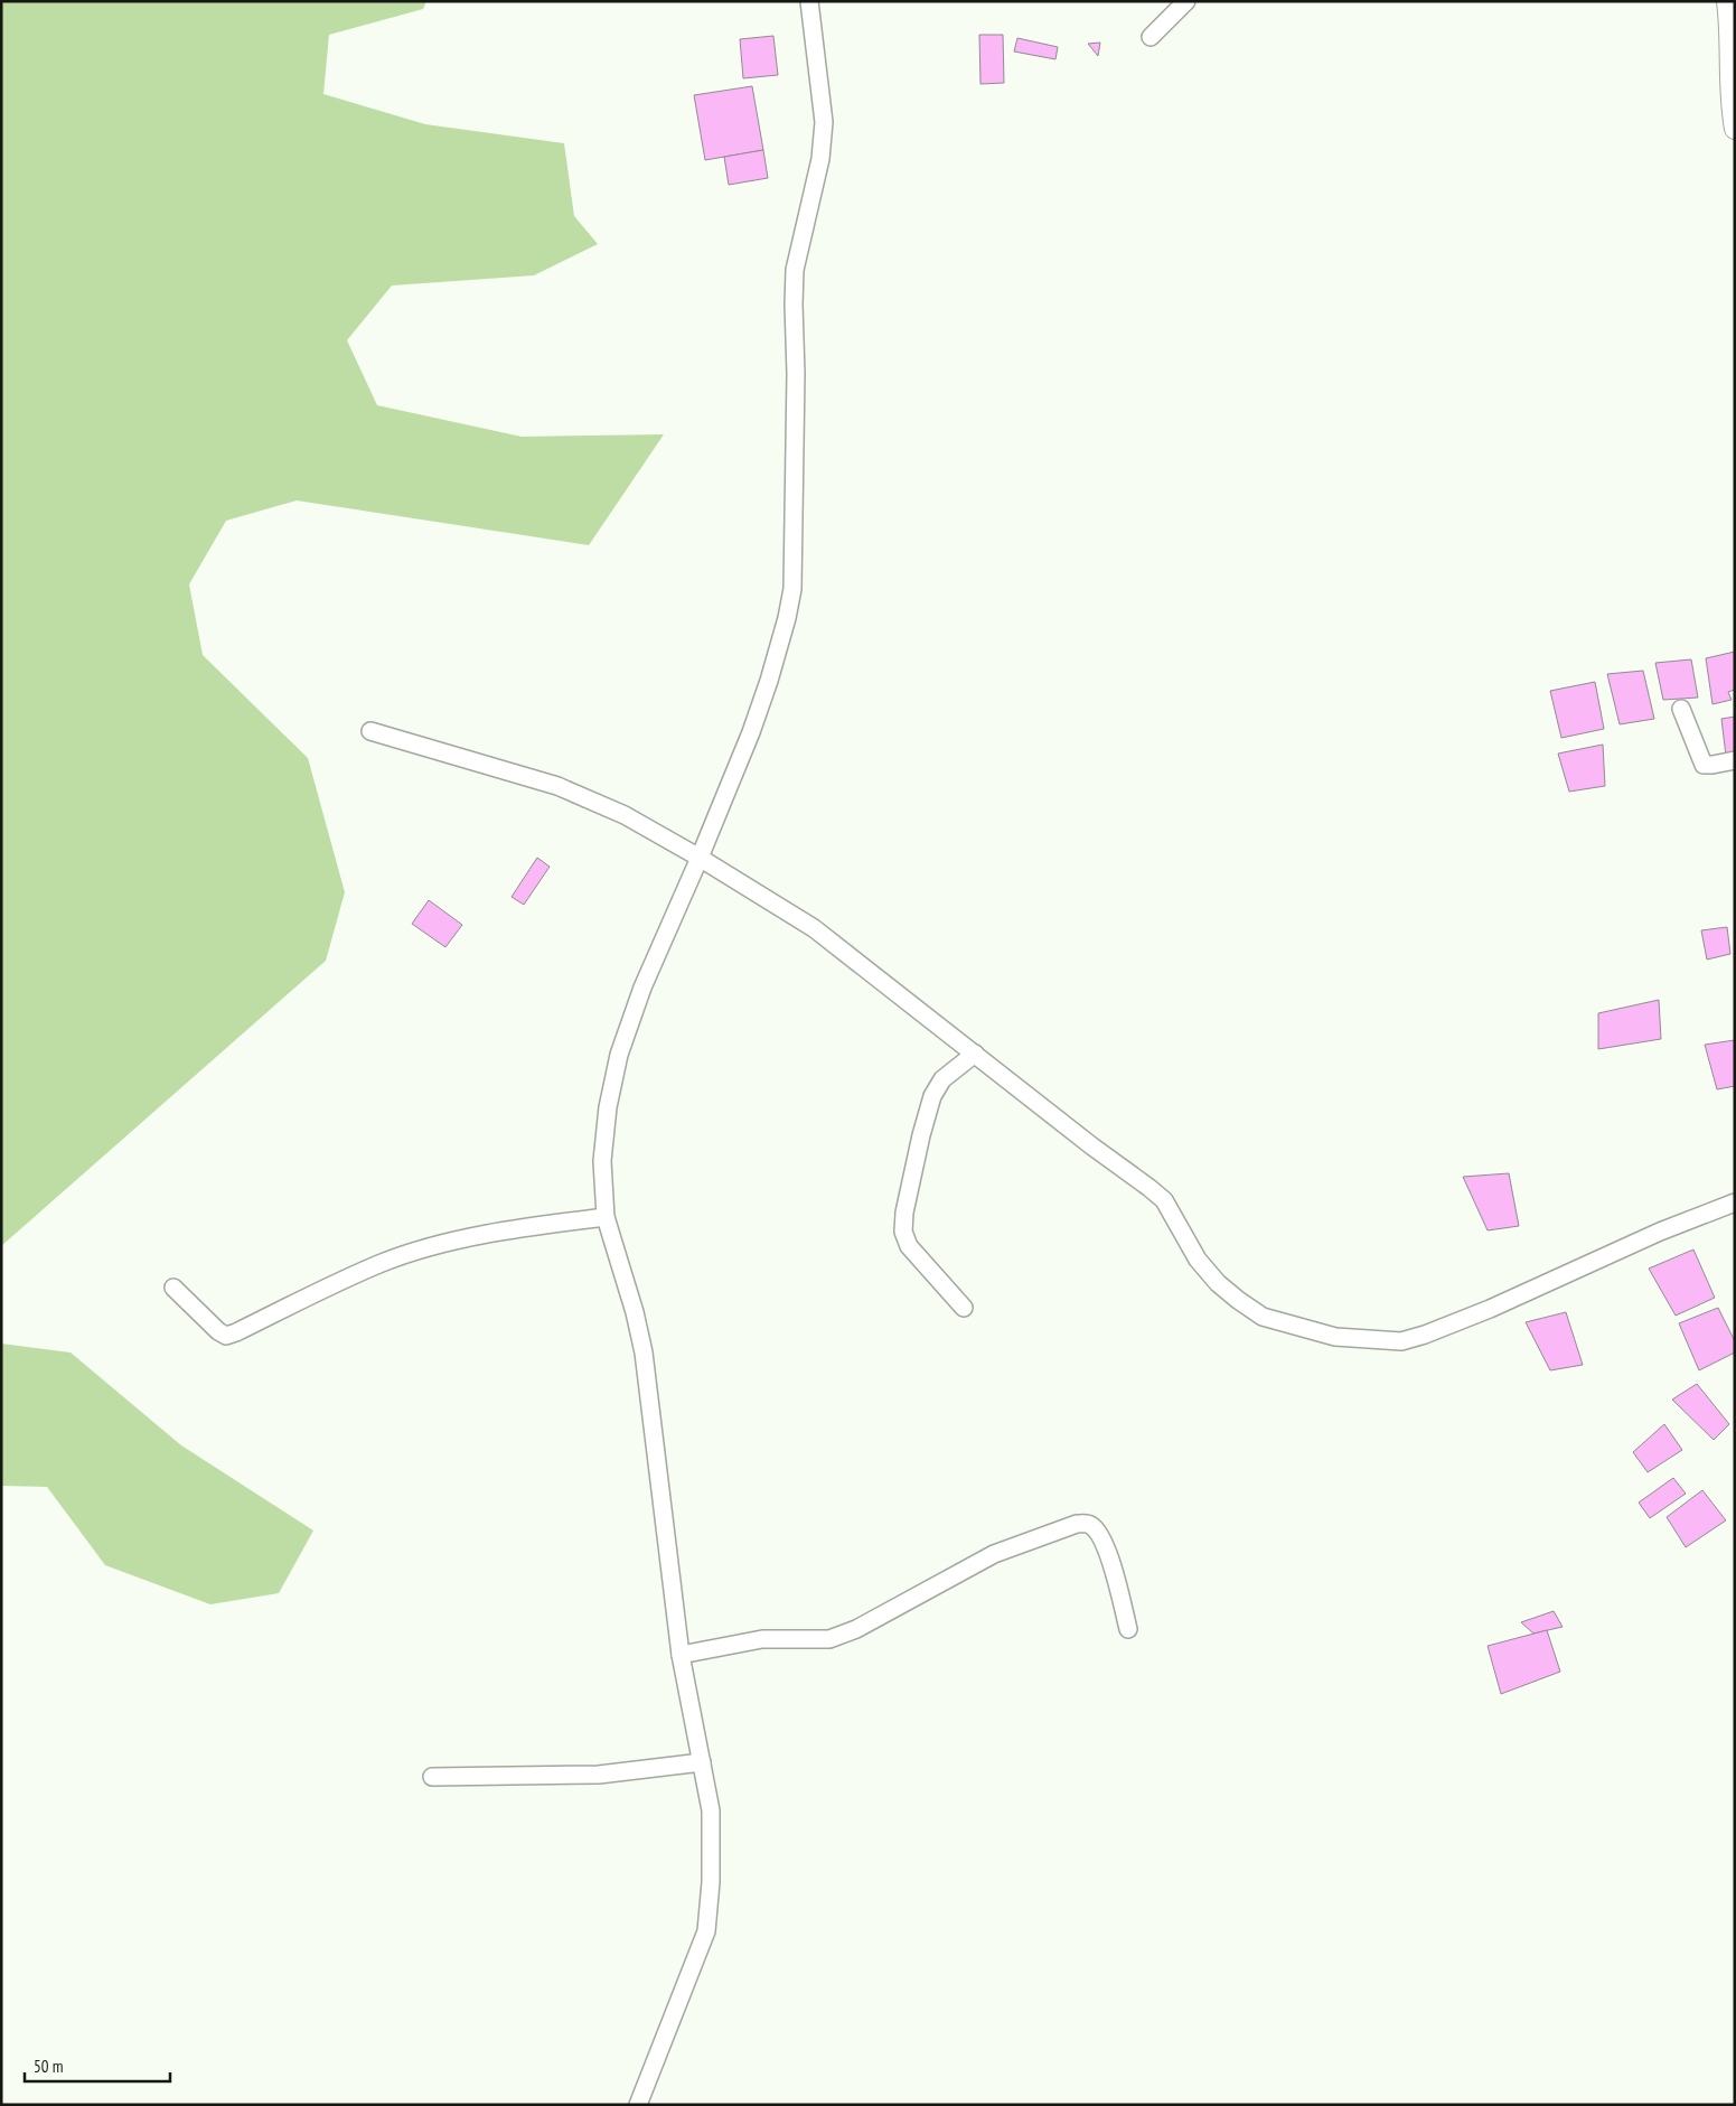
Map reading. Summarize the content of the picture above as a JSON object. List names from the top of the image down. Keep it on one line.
{"scale_bar":"50 m"}
